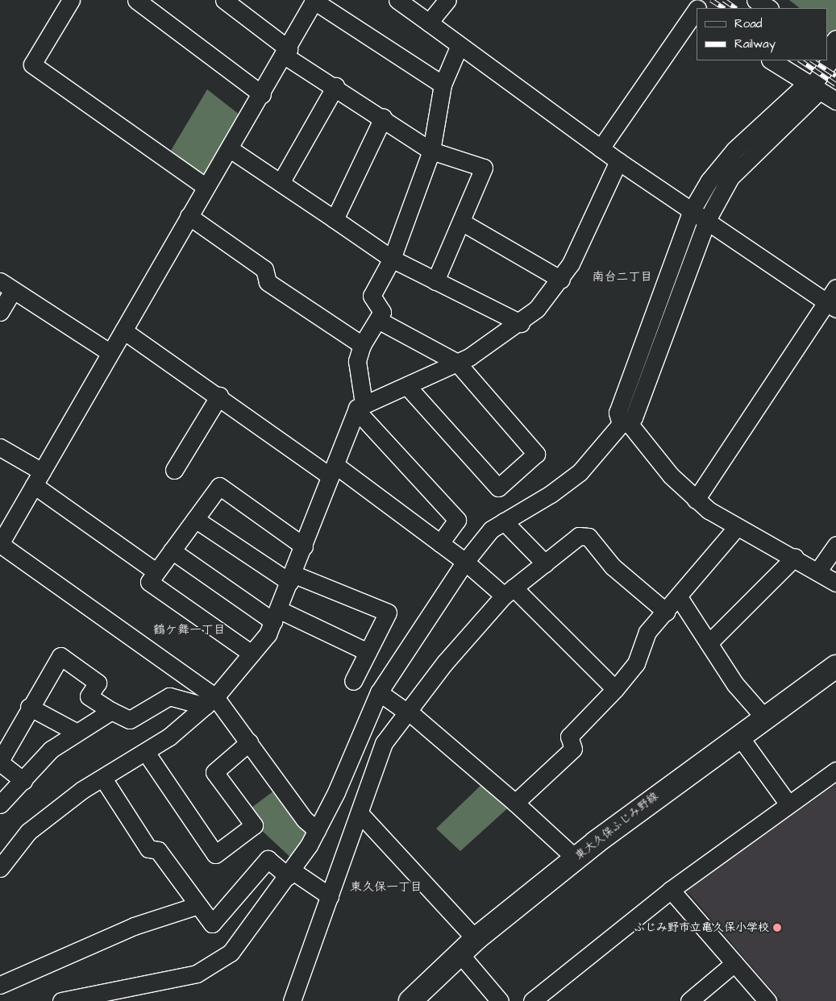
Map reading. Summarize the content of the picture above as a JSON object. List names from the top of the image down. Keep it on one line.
{"streets":{"main road":["東大久保ふじみ野線"]},"districts":["南台二丁目","鶴ケ舞一丁目","東久保一丁目"],"places":["ふじみ野市立亀久保小学校"],"legend":["Road","Railway"]}
